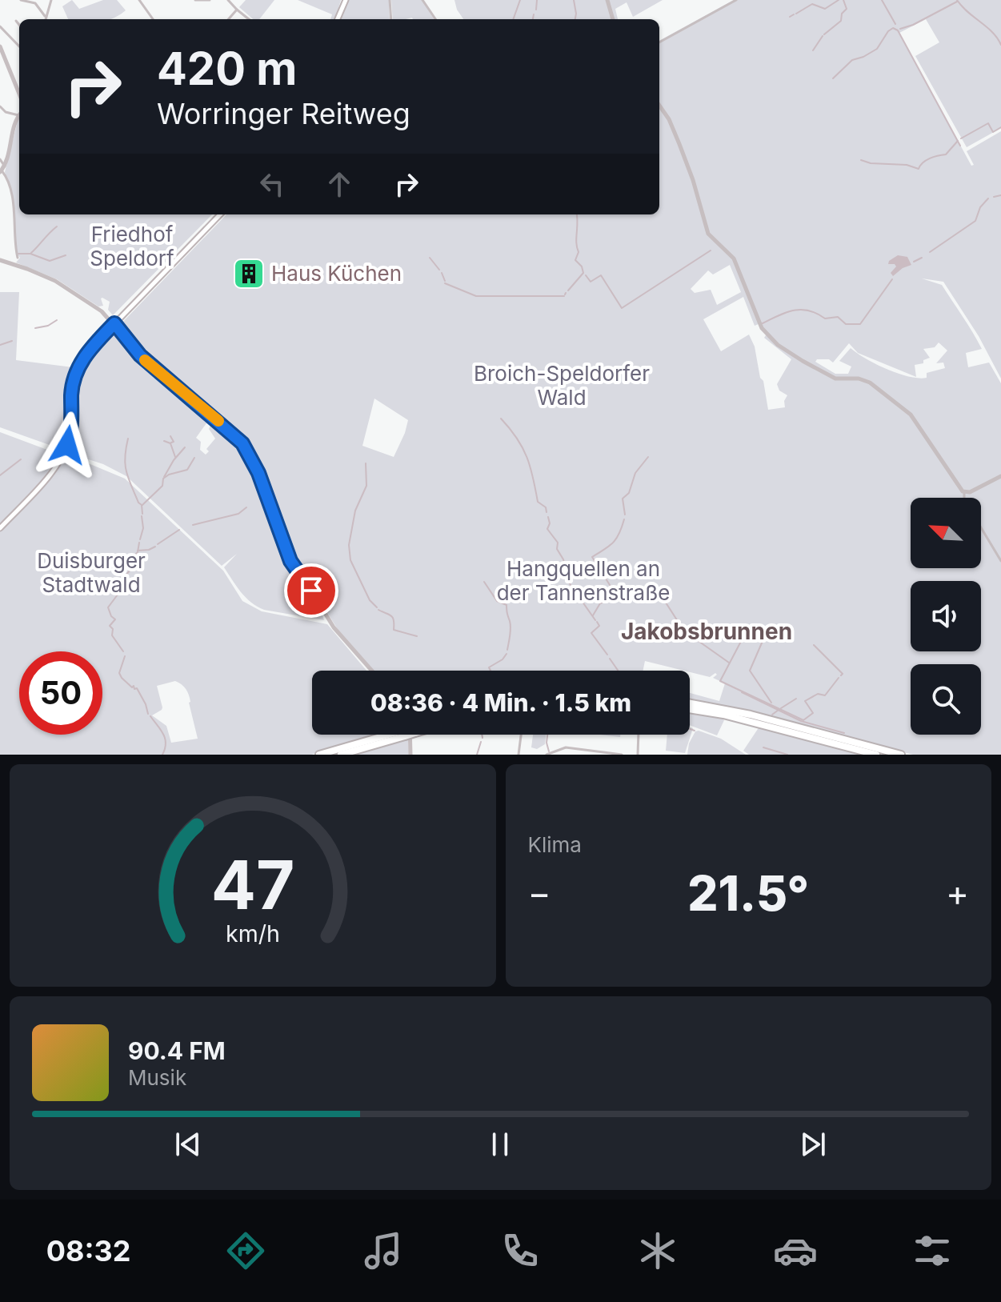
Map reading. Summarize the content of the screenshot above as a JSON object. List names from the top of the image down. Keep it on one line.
{"districts":["Jakobsbrunnen"],"parks":["Friedhof Speldorf","Broich-Speldorfer Wald","Duisburger Stadtwald","Hangquellen an der Tannenstraße"],"places":{"building":["Haus Küchen"]},"north":"top left","page":{"turn":["420 m","Worringer Reitweg"],"limit":"50","trip":"08:36 · 4 Min. · 1.5 km","tile":"Klima","heat":["−","21.5°","+"],"song":["90.4 FM","Musik"],"tabs":"08:32","gauge":["47","km/h"]}}
